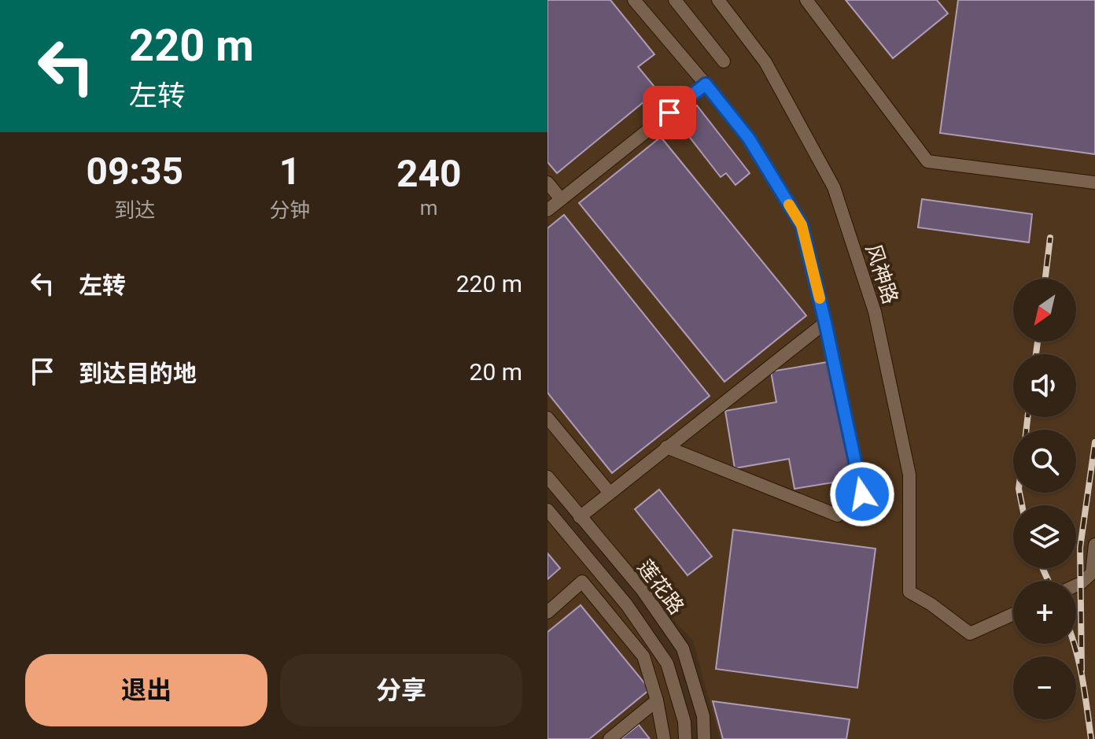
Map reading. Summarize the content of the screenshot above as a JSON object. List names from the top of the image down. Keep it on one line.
{"streets":{"street":["风神路","莲花路"]},"north":"bottom left","page":{"turn":["220 m","左转"],"eta":["09:35","到达","1","分钟","240","m"],"list":[{"name":"左转","value":"220 m"},{"name":"到达目的地","value":"20 m"}],"map_buttons":["+","−"],"buttons":["退出","分享"]}}
